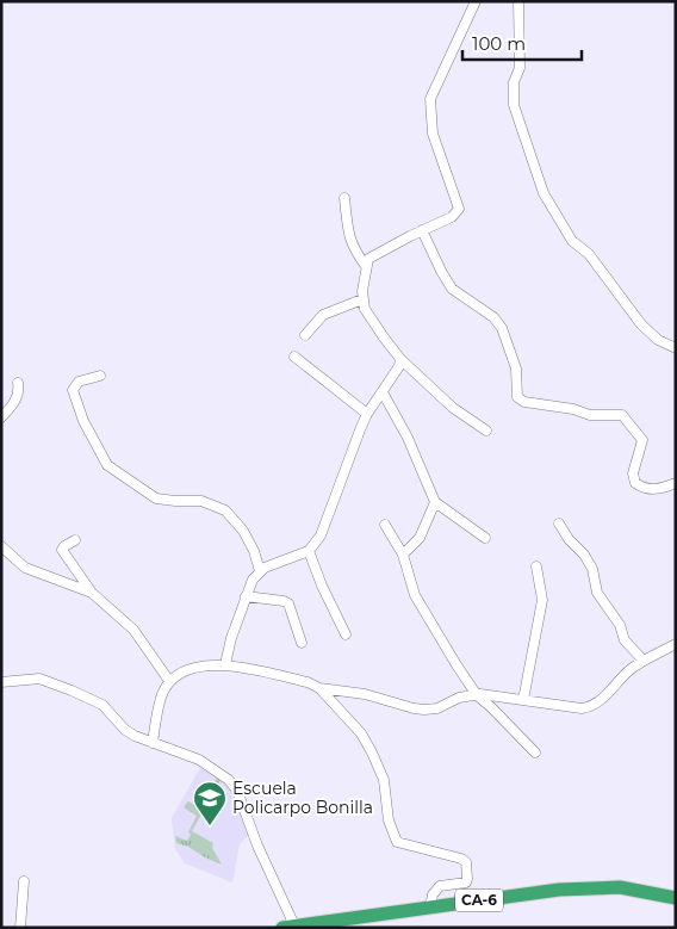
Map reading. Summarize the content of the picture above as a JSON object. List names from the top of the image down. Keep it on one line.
{"streets":{"highway":["CA-6"]},"places":{"school or university":["Escuela Policarpo Bonilla"]},"scale_bar":"100 m"}
